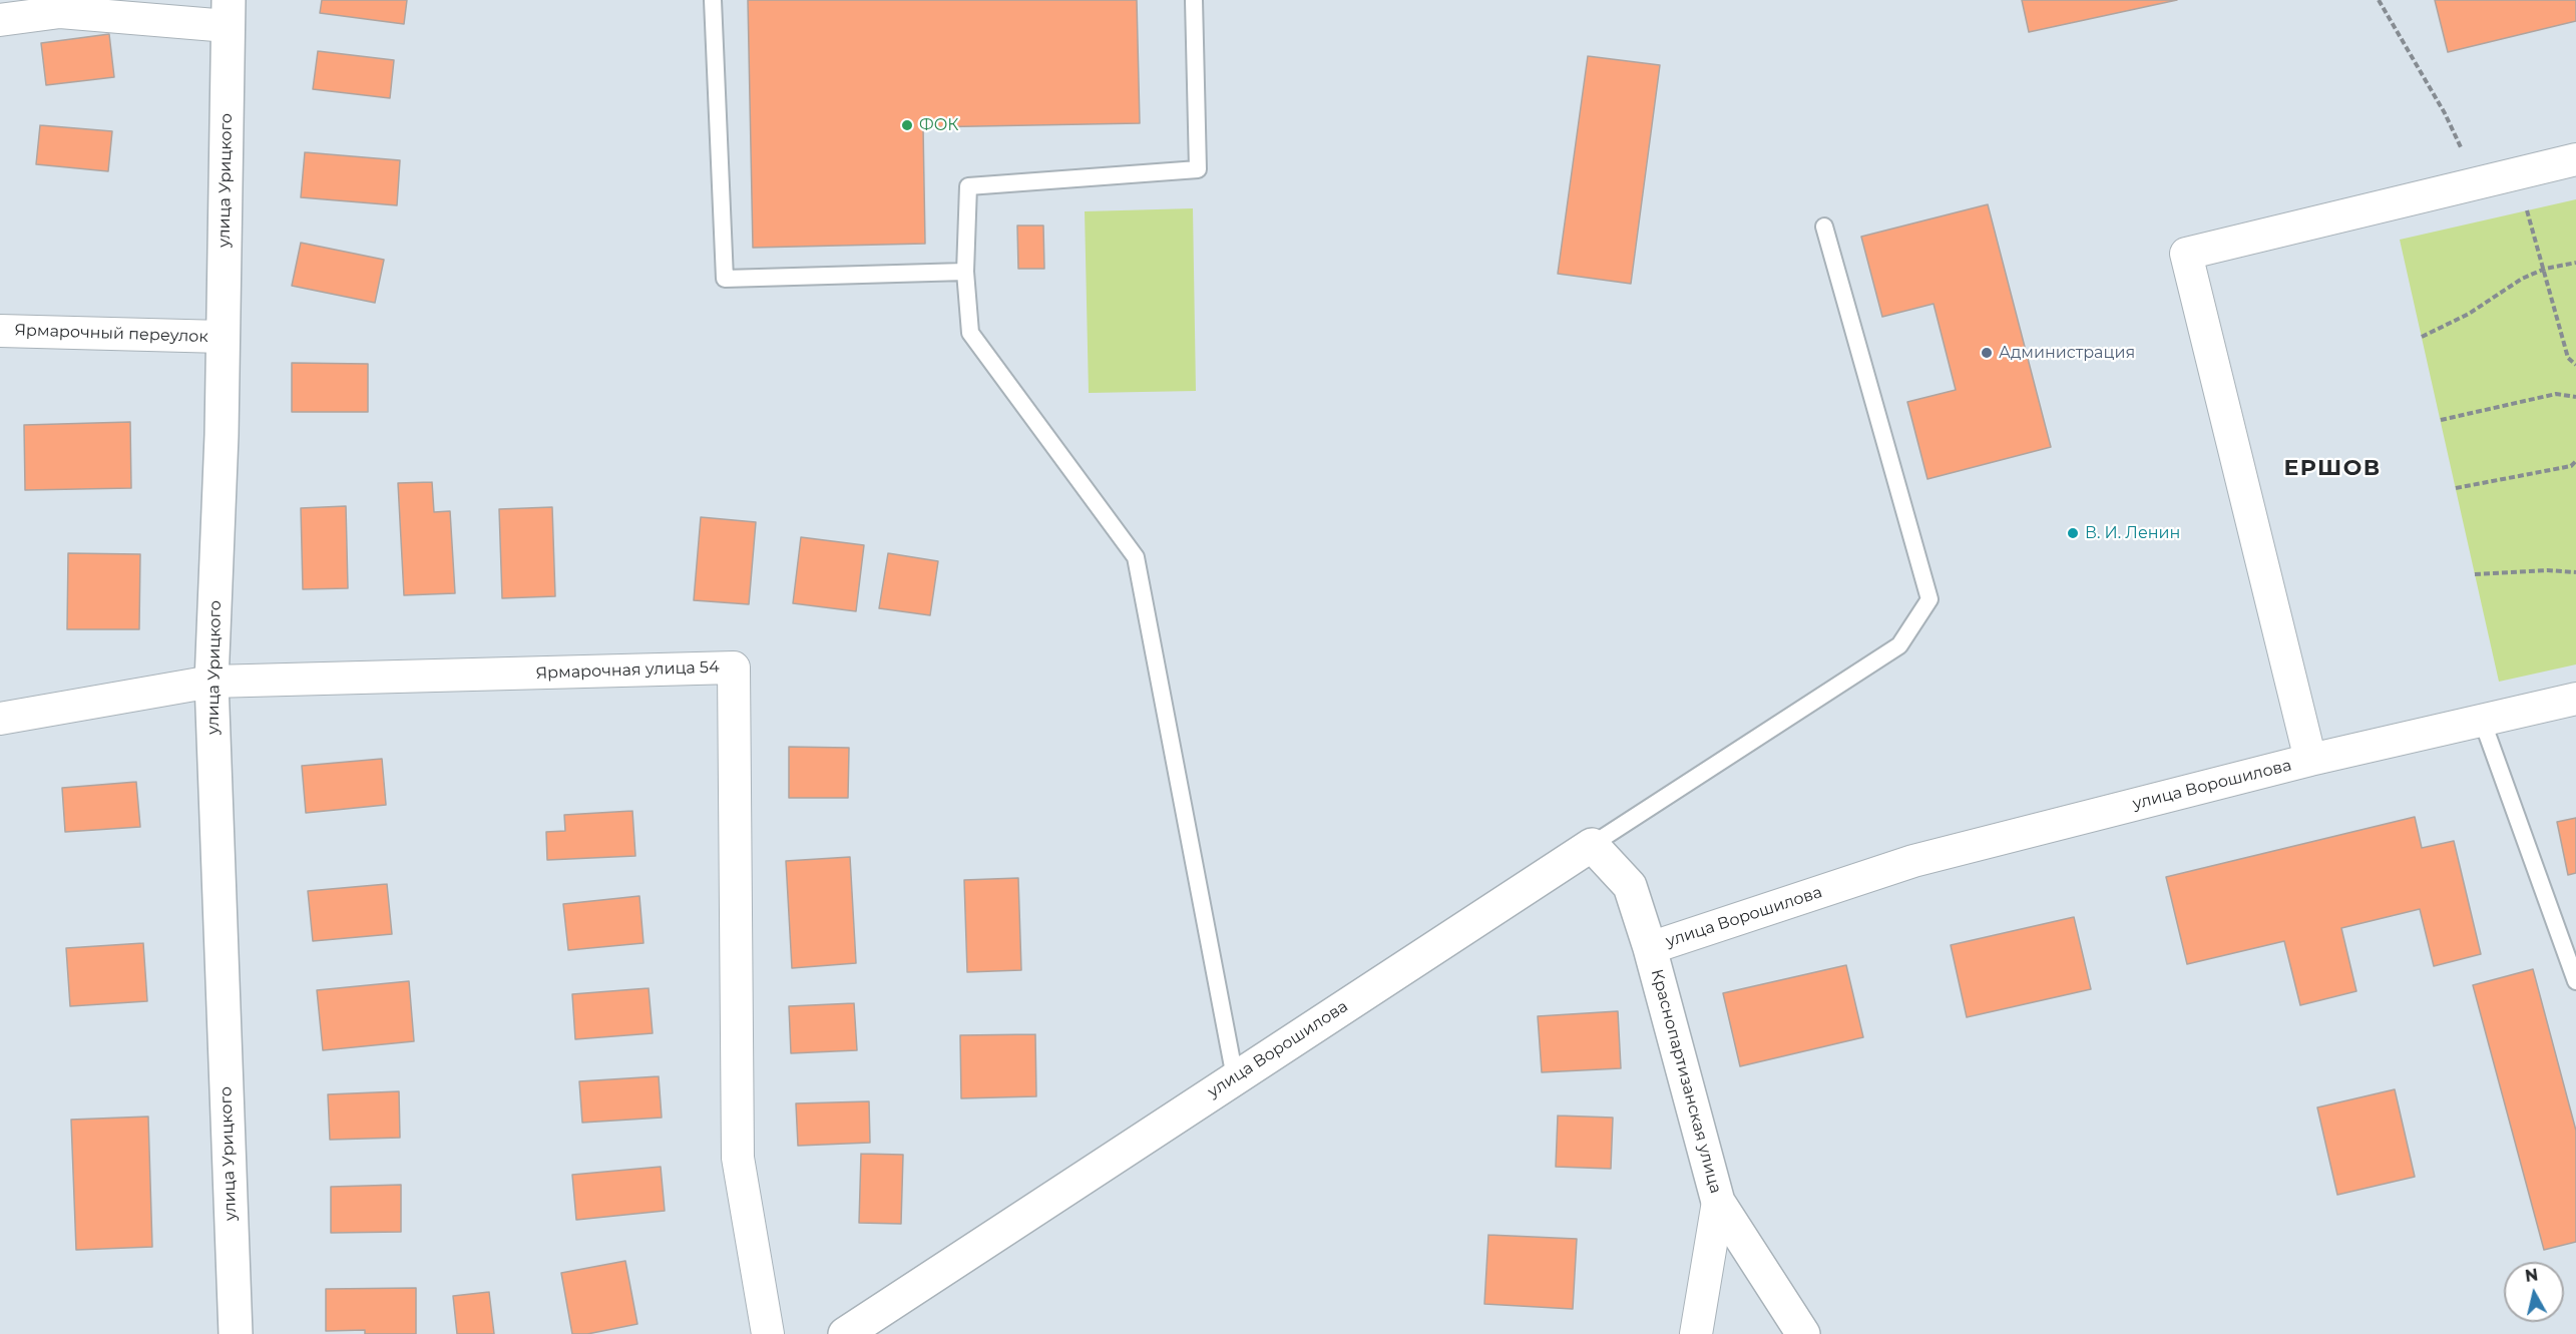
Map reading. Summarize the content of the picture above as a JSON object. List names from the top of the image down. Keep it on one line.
{"streets":{"street":["улица Урицкого","Ярмарочный переулок","Ярмарочная улица 54","улица Ворошилова","Краснопартизанская улица"]},"crossings":[["улица Урицкого","Ярмарочный переулок"],["улица Урицкого","Ярмарочная улица 54"],["улица Ворошилова","Краснопартизанская улица"]],"districts":["ЕРШОВ"],"places":["ФОК","Администрация","В. И. Ленин"],"north":"top"}
